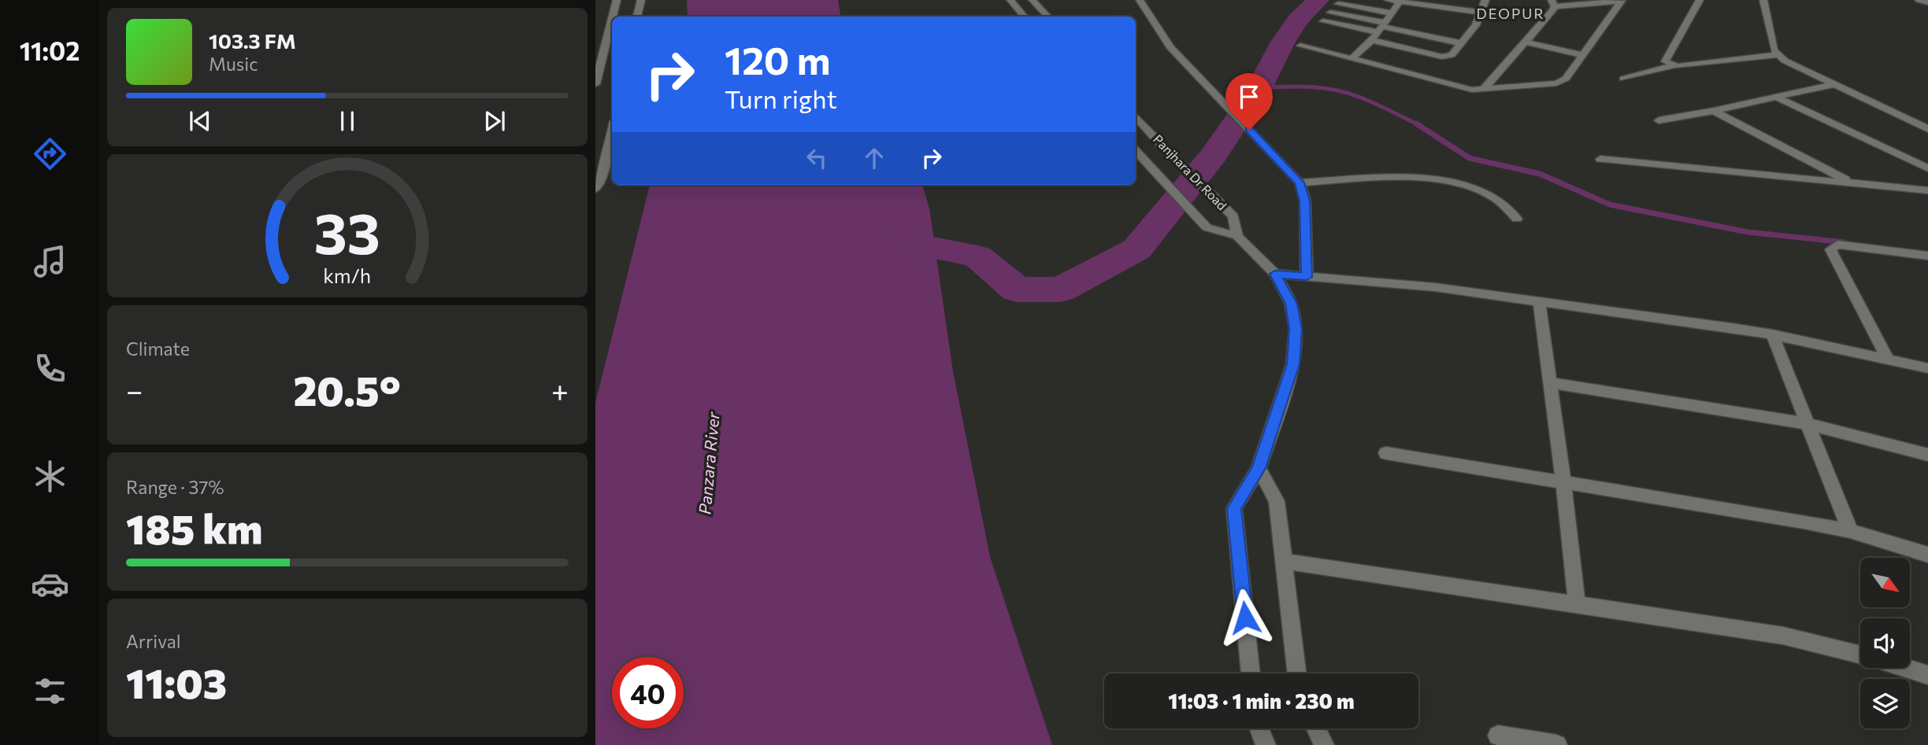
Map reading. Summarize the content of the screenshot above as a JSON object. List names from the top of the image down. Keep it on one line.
{"streets":{"street":["Panjhara Dr Road"]},"districts":["DEOPUR"],"water":["Panzara River"],"north":"bottom right","page":{"tabs":"11:02","turn":["120 m","Turn right"],"song":["103.3 FM","Music"],"tile":["Climate",["Range · 37%","185 km"],["Arrival","11:03"]],"heat":["−","20.5°","+"],"limit":"40","trip":"11:03 · 1 min · 230 m","gauge":["33","km/h"]}}
